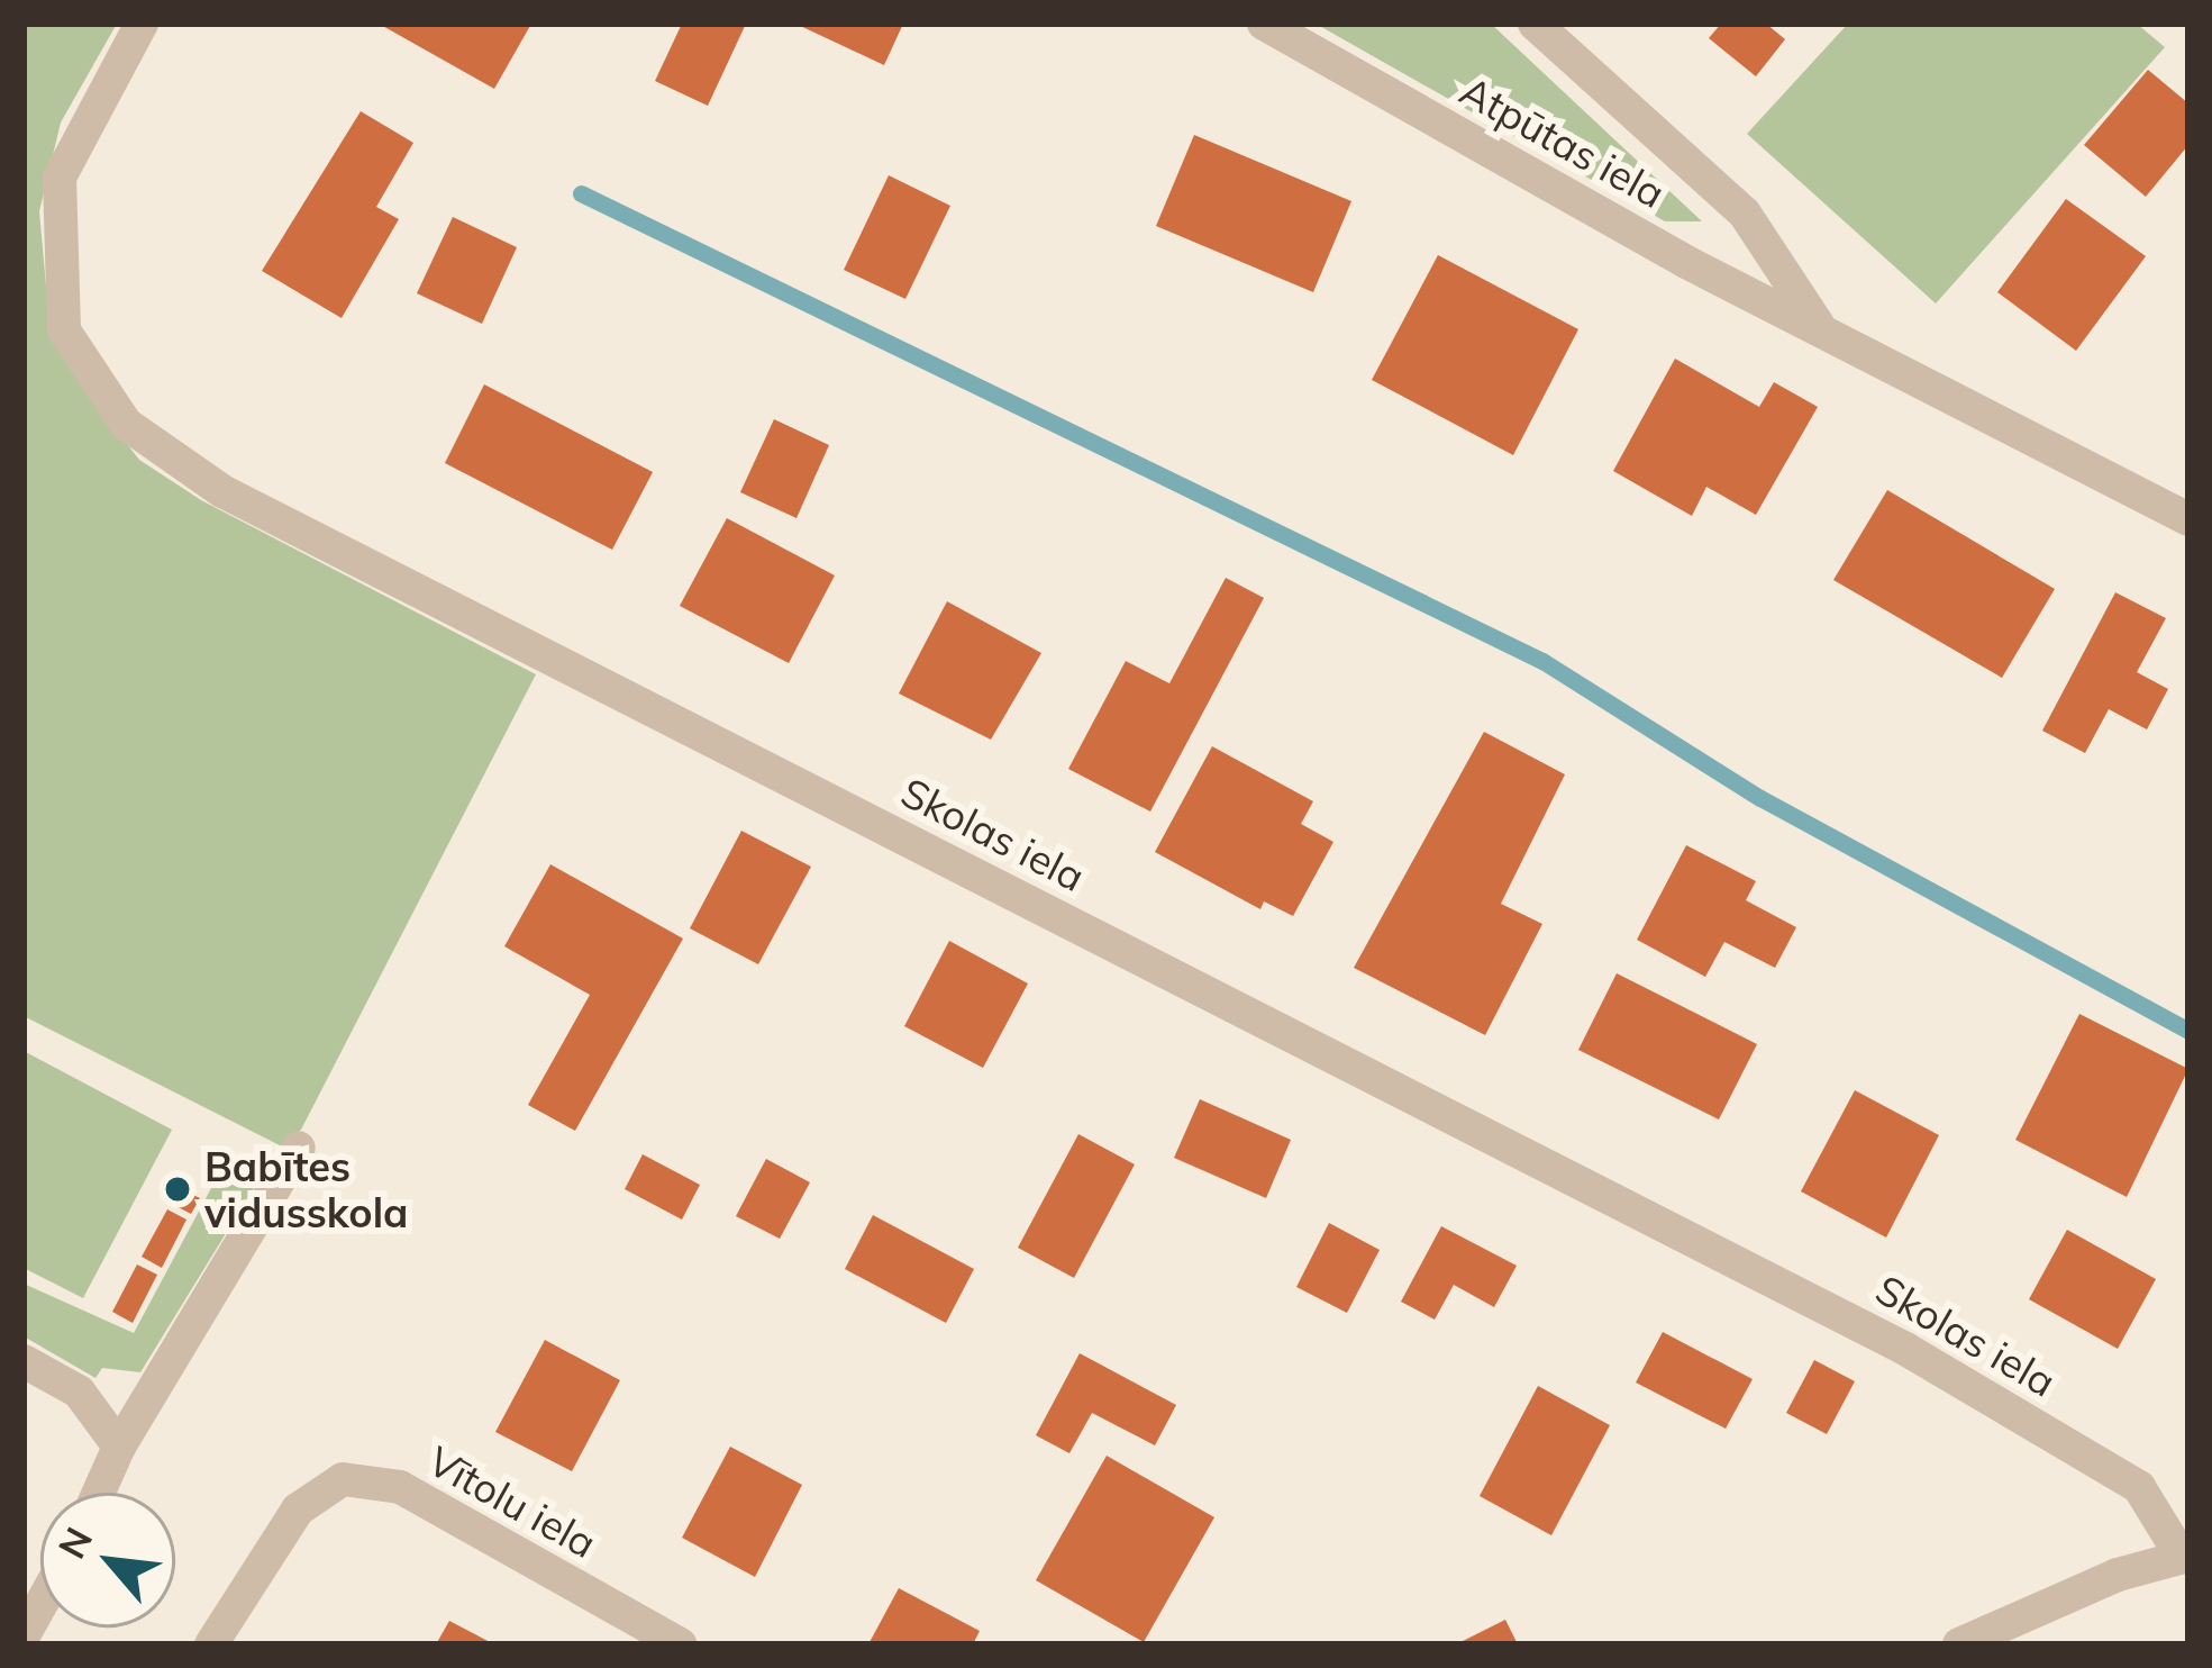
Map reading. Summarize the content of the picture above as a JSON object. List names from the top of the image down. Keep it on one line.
{"streets":{"street":["Atpūtas iela","Skolas iela","Vītolu iela"]},"places":["Babītes vidusskola"],"north":"top left"}
